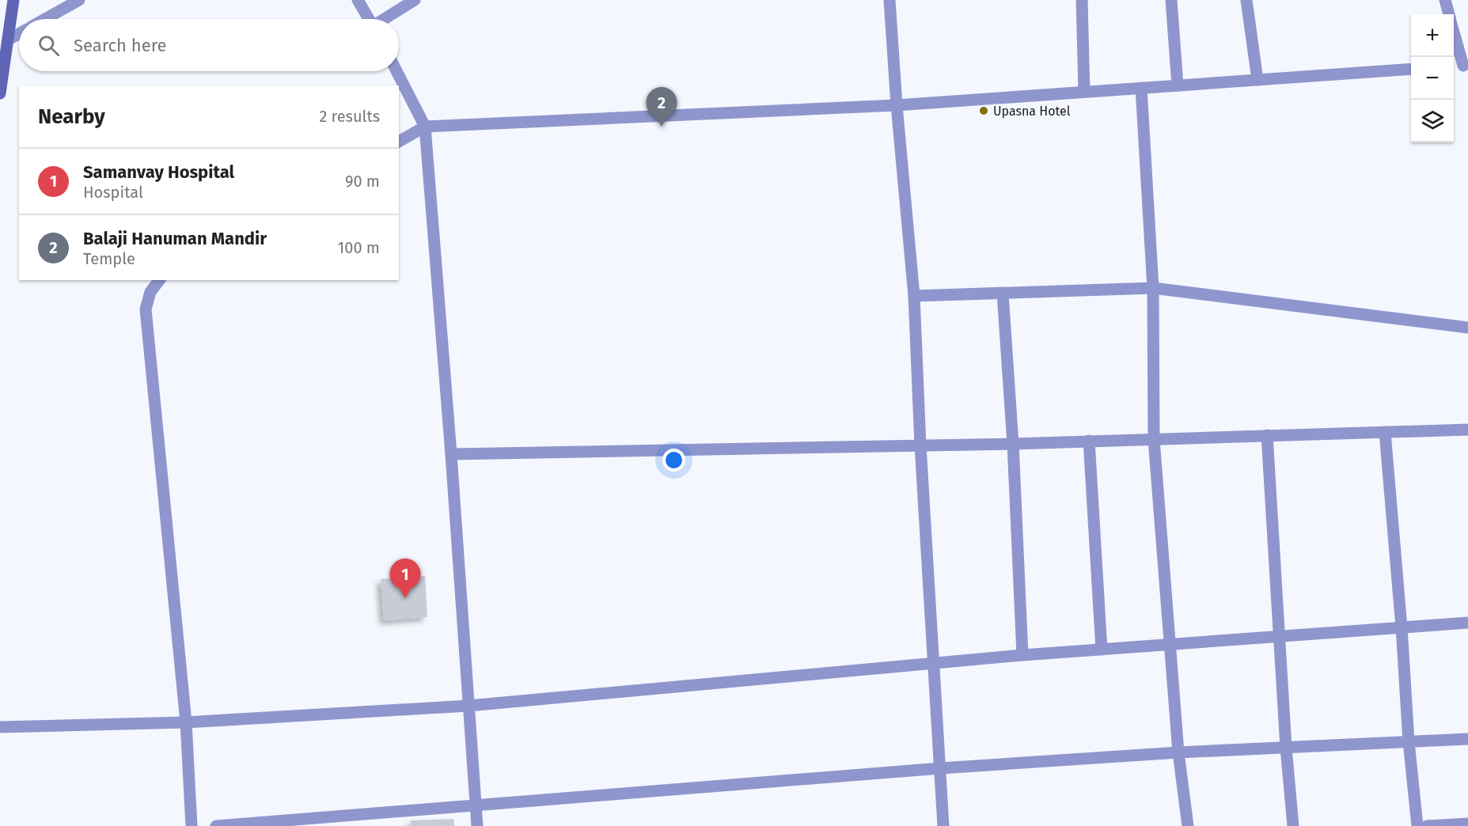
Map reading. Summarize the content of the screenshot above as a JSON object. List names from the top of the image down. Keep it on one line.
{"places":["Upasna Hotel"],"page":{"map_buttons":["+","−"],"search":"Search here","heading":["Nearby","2 results"],"pins":["2","1"],"list":[{"mark":"1","name":"Samanvay Hospital","note":"Hospital","value":"90 m"},{"mark":"2","name":"Balaji Hanuman Mandir","note":"Temple","value":"100 m"}]}}
